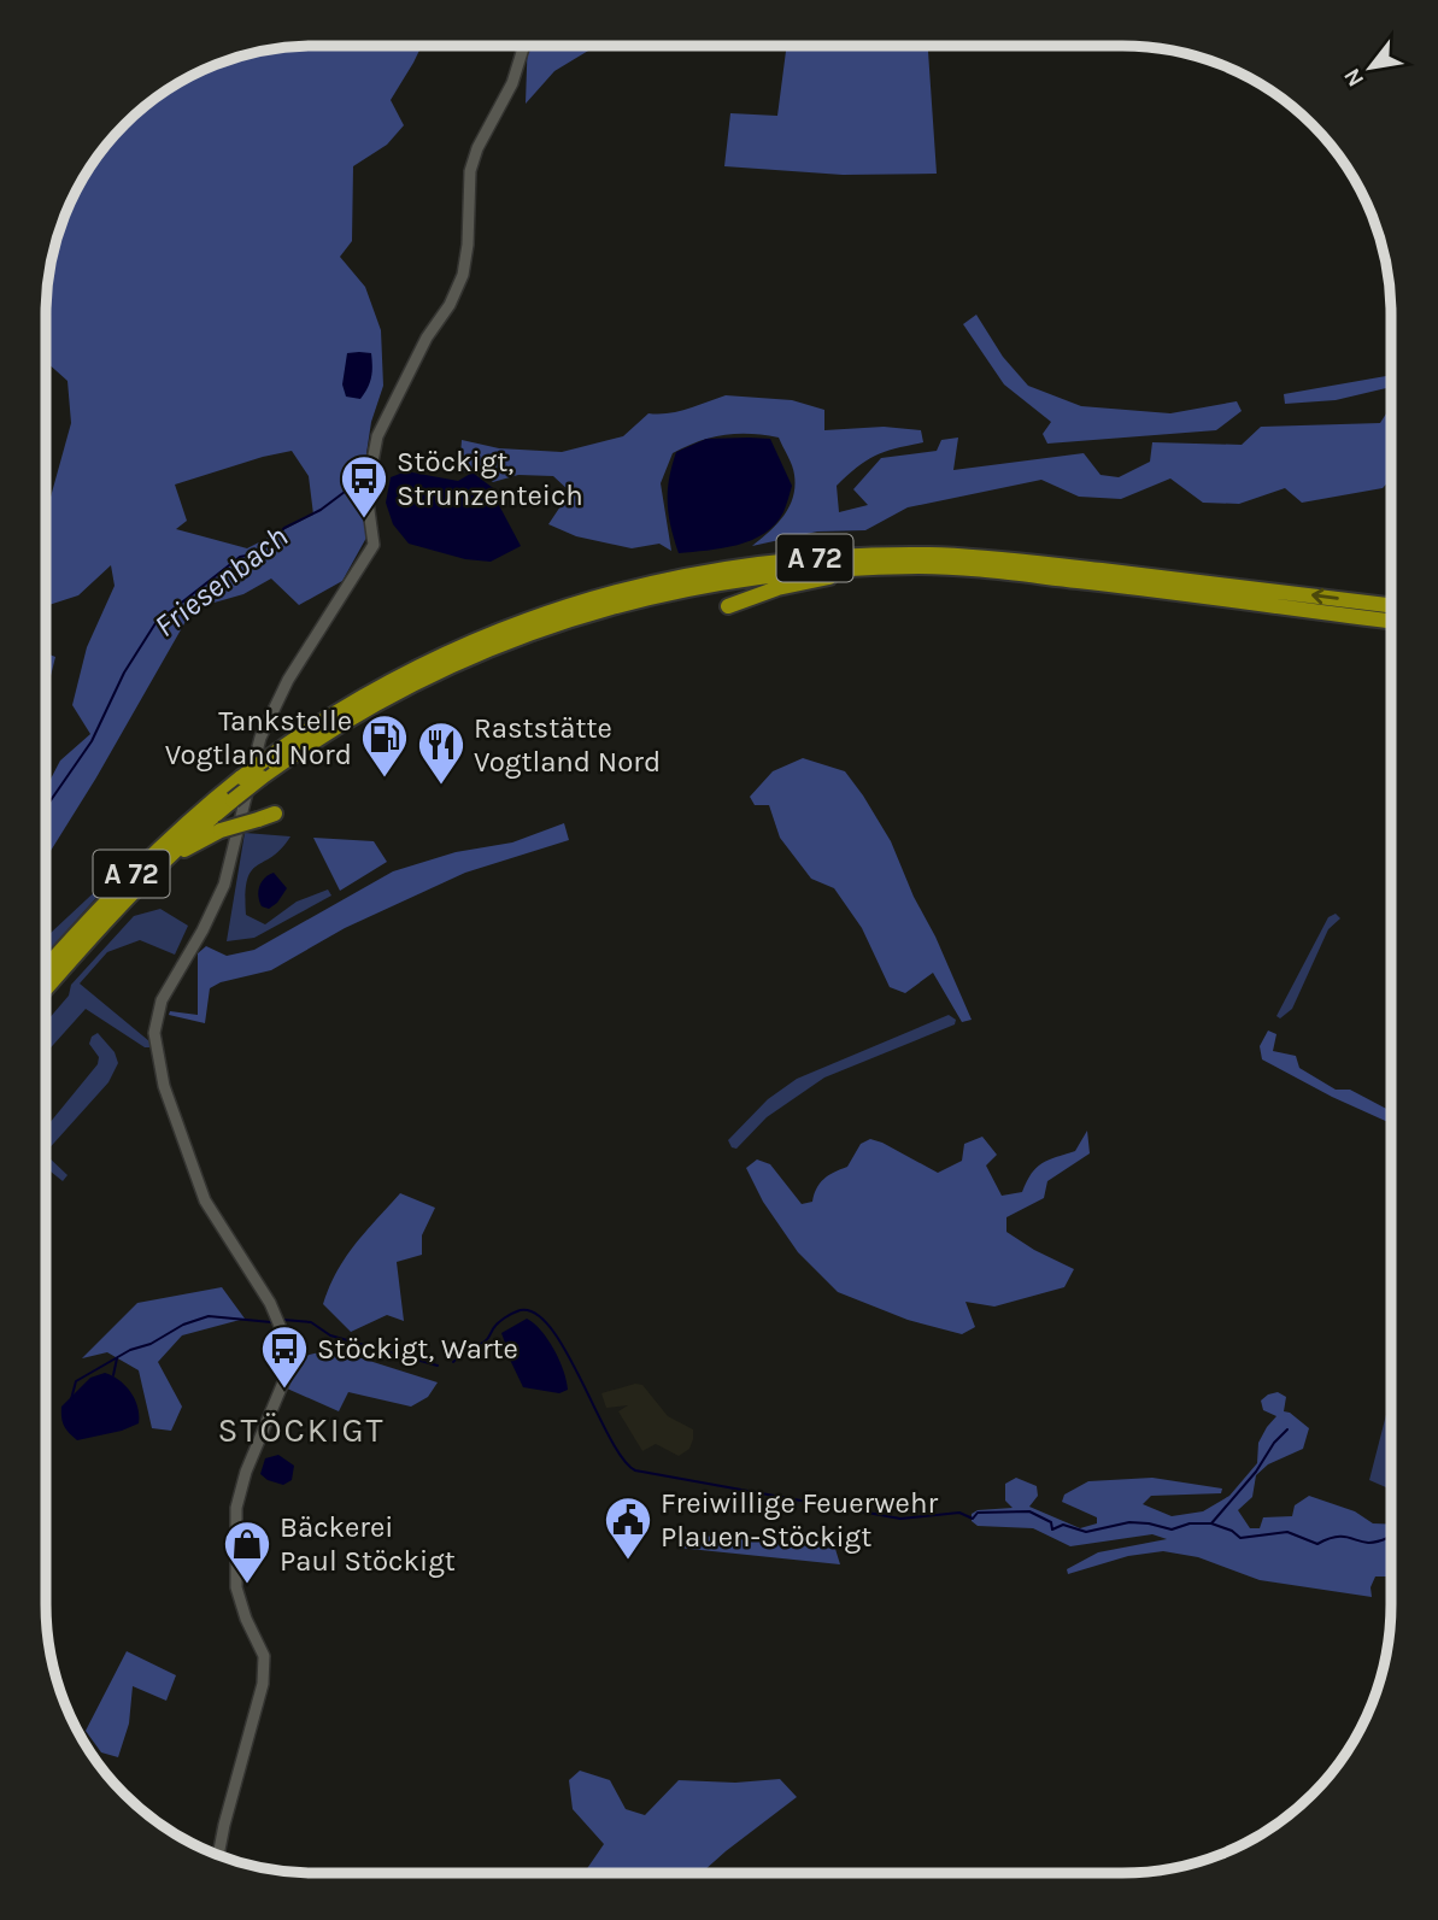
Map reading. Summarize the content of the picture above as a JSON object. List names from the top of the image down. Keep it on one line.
{"streets":{"highway":["A 72"]},"districts":["STÖCKIGT"],"water":["Friesenbach"],"places":{"bus stop":["Stöckigt, Strunzenteich","Stöckigt, Warte"],"fuel station":["Tankstelle Vogtland Nord"],"restaurant":["Raststätte Vogtland Nord"],"public building":["Freiwillige Feuerwehr Plauen-Stöckigt"],"shop":["Bäckerei Paul Stöckigt"]},"north":"bottom left"}
